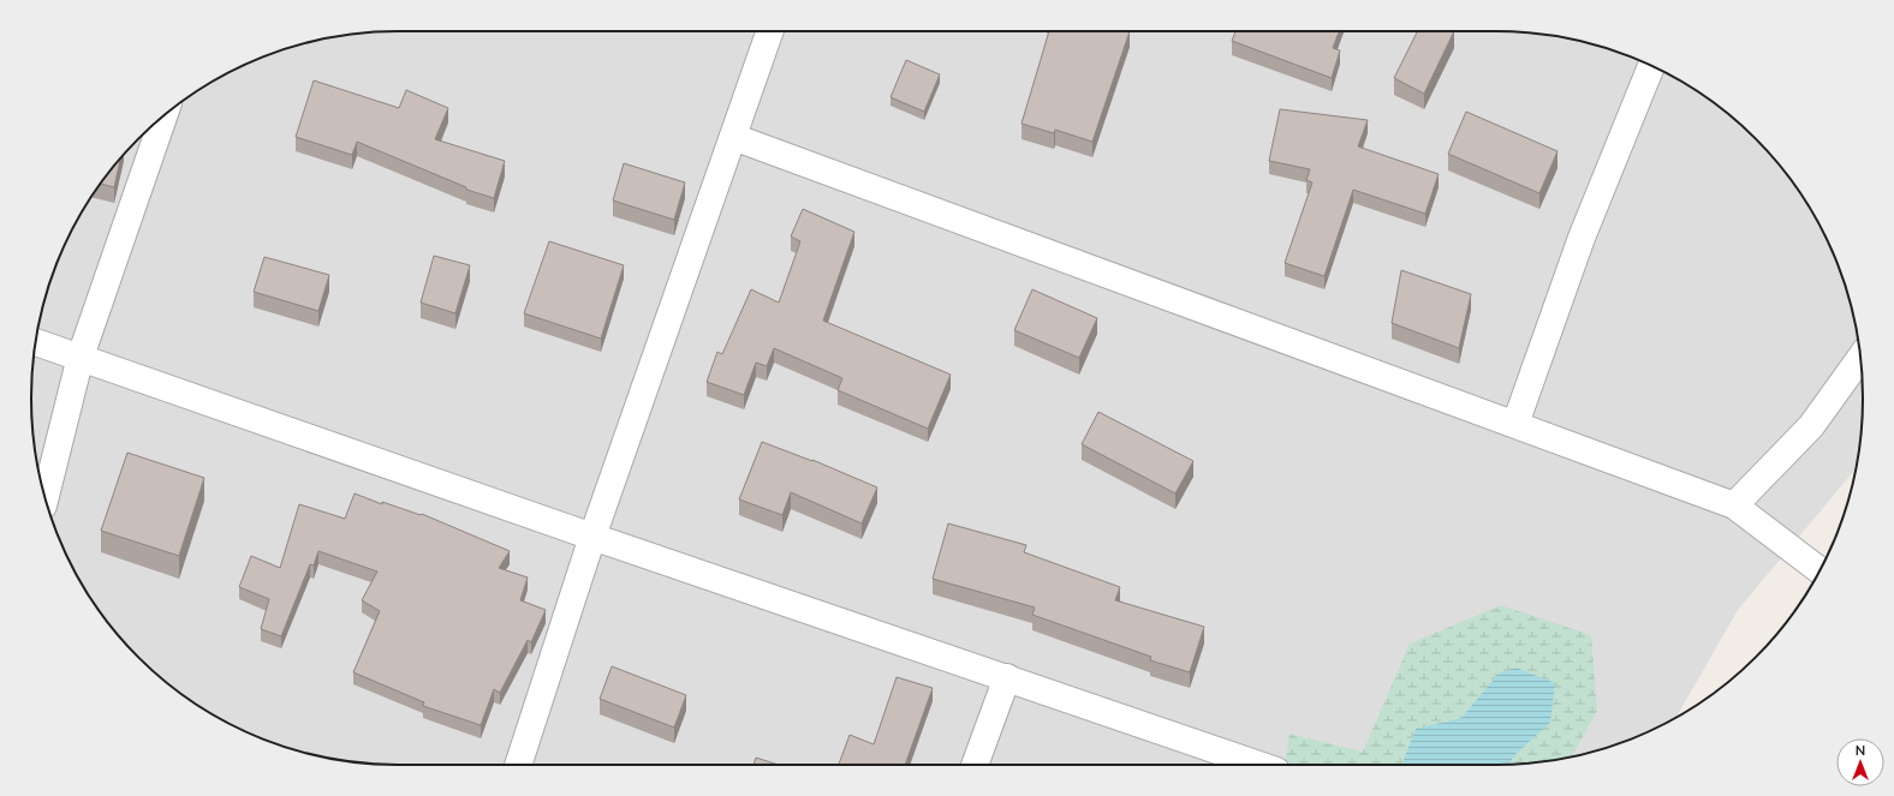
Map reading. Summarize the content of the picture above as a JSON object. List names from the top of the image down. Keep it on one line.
{"north":"top"}
